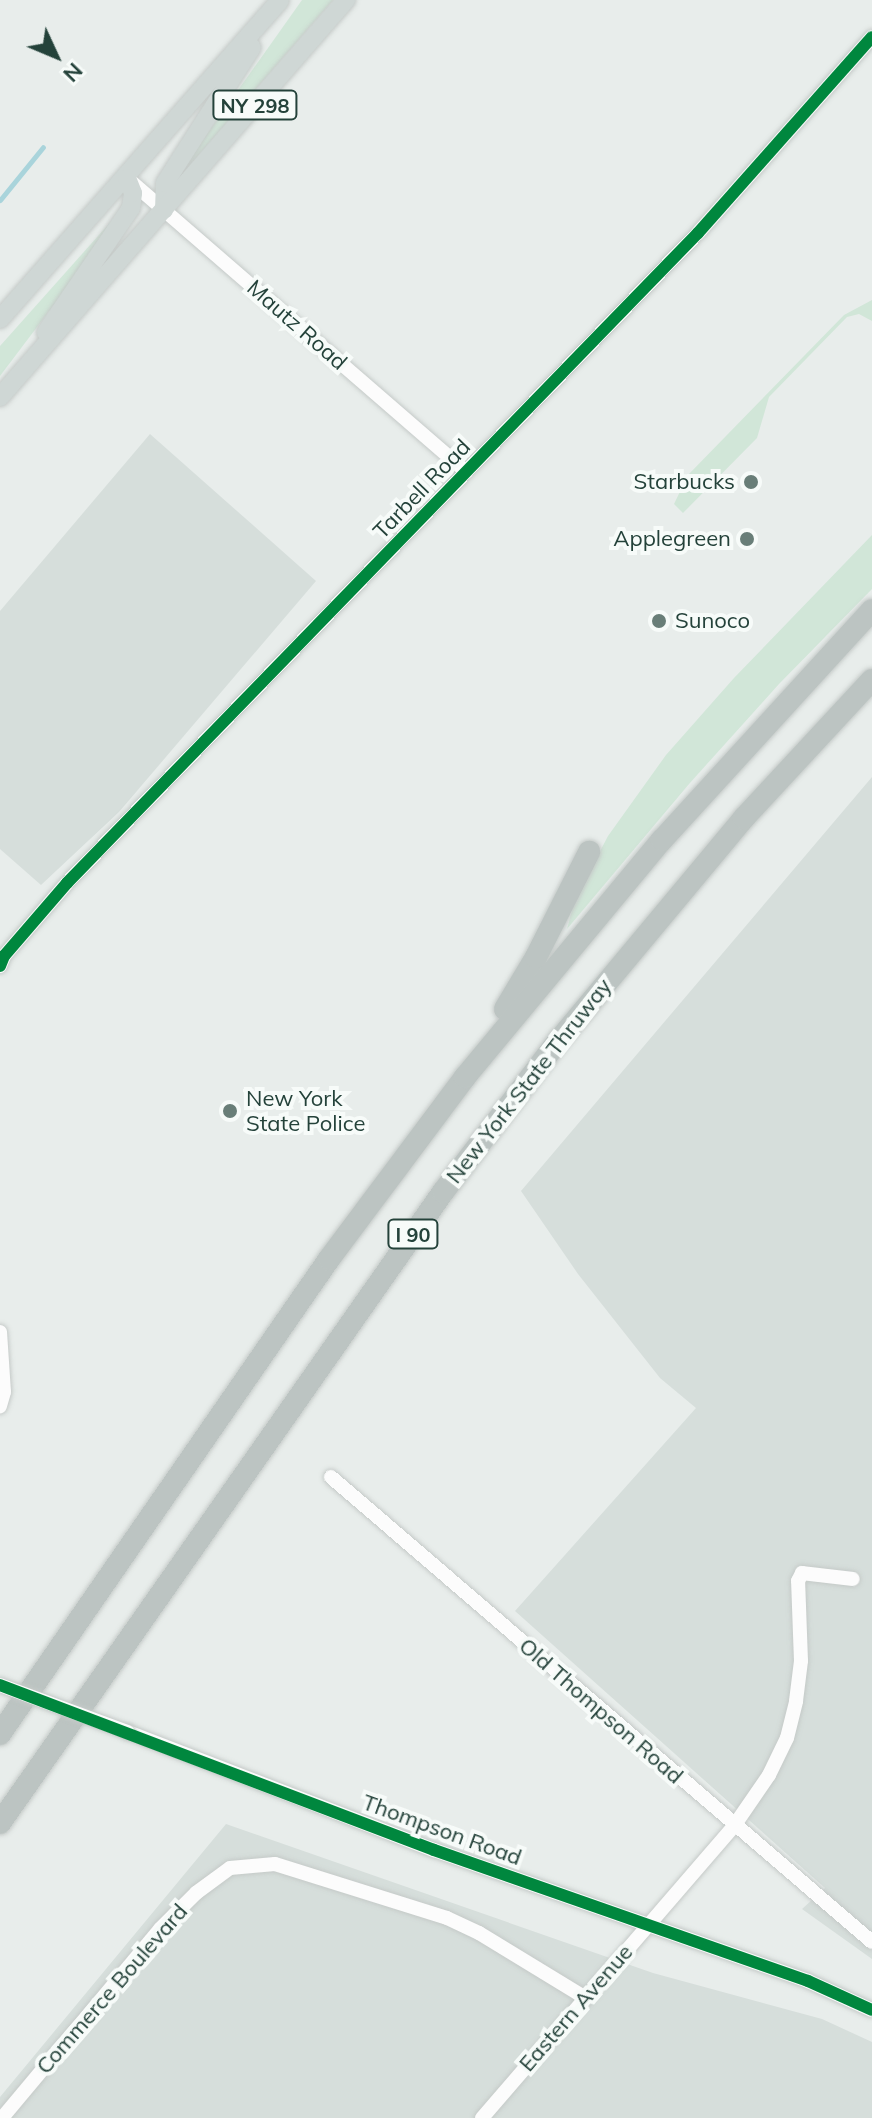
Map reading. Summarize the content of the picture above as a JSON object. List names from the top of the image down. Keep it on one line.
{"streets":{"highway":["New York State Thruway","I 90"],"main road":["NY 298"],"street":["Mautz Road","Tarbell Road","Old Thompson Road","Thompson Road","Commerce Boulevard","Eastern Avenue"]},"crossings":[["NY 298","Mautz Road"],["Mautz Road","Tarbell Road"],["Old Thompson Road","Eastern Avenue"],["Thompson Road","Eastern Avenue"],["Commerce Boulevard","Eastern Avenue"]],"places":["Starbucks","Applegreen","Sunoco","New York State Police"],"north":"bottom right"}
